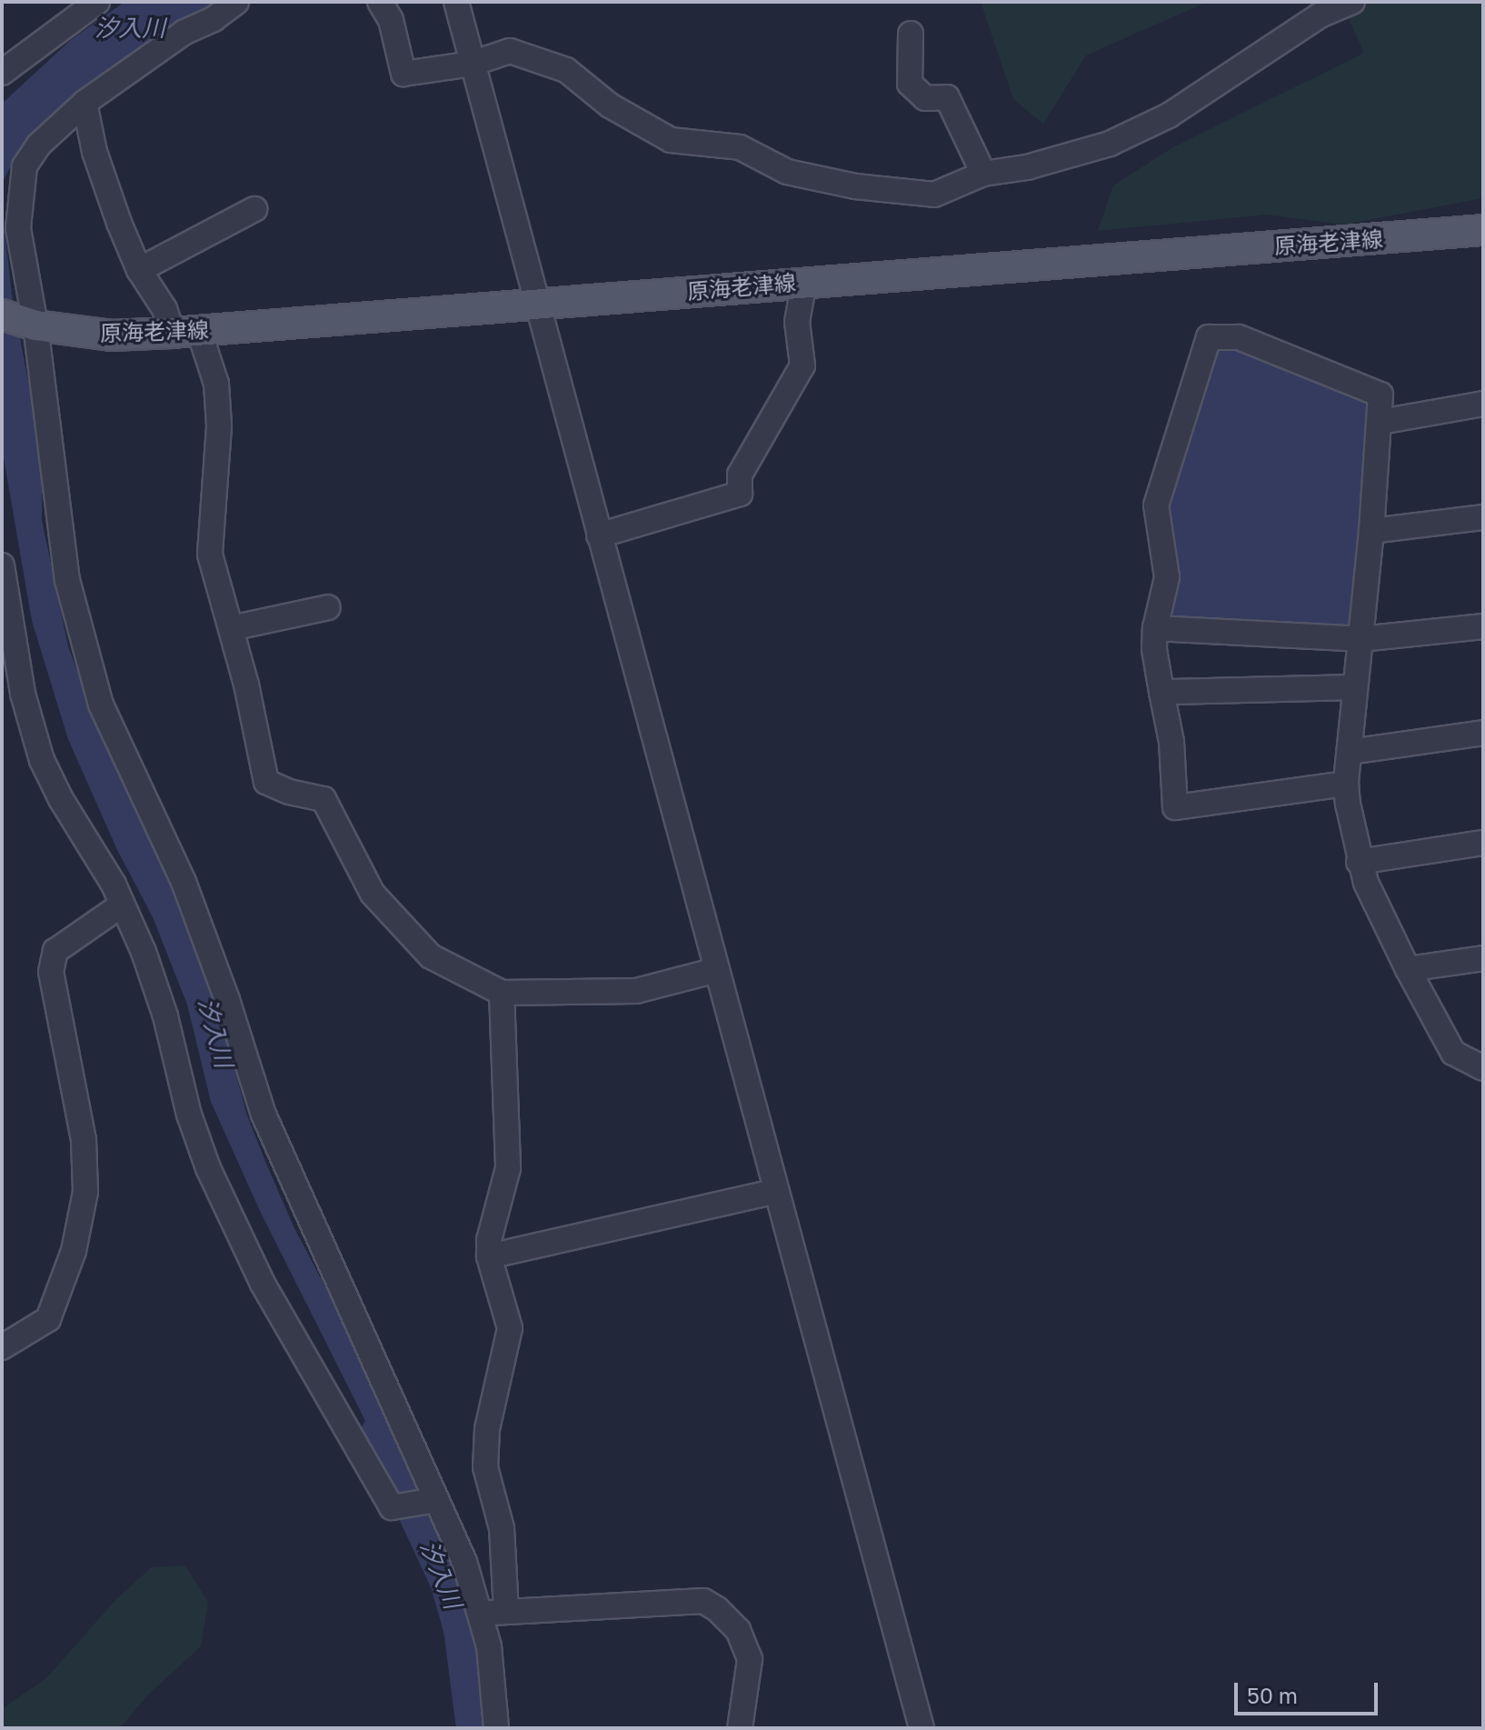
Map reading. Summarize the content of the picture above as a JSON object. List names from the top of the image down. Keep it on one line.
{"streets":{"main road":["原海老津線"]},"water":["汐入川"],"scale_bar":"50 m"}
